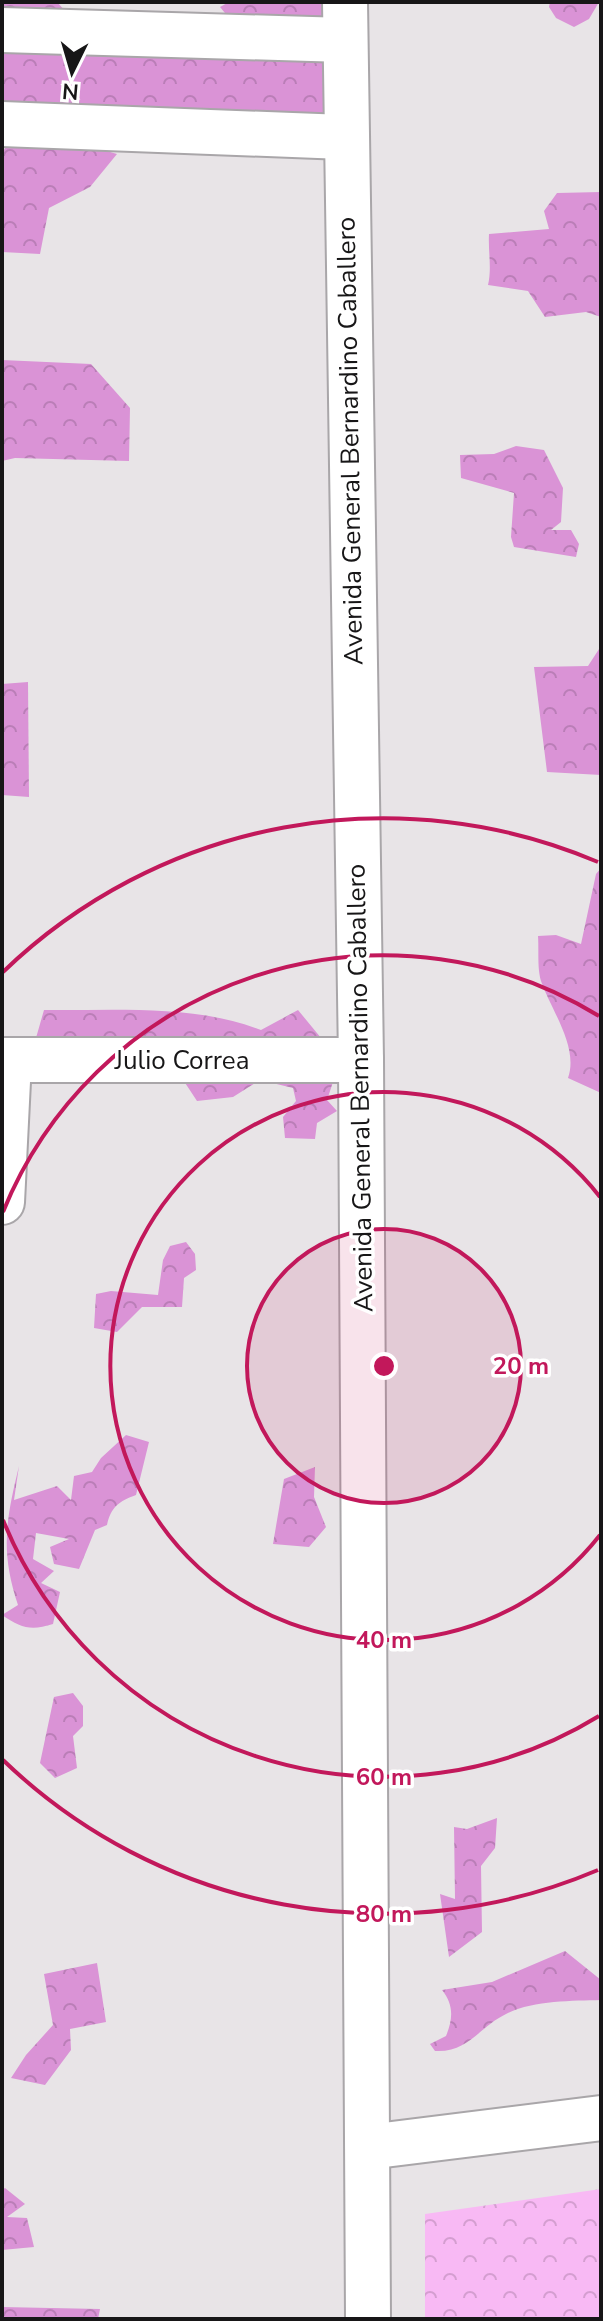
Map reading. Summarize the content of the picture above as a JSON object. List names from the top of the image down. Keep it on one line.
{"streets":{"main road":["Avenida General Bernardino Caballero","Julio Correa"]},"crossings":[["Avenida General Bernardino Caballero","Julio Correa"]],"north":"bottom","rings":["20 m","40 m","60 m","80 m"]}
